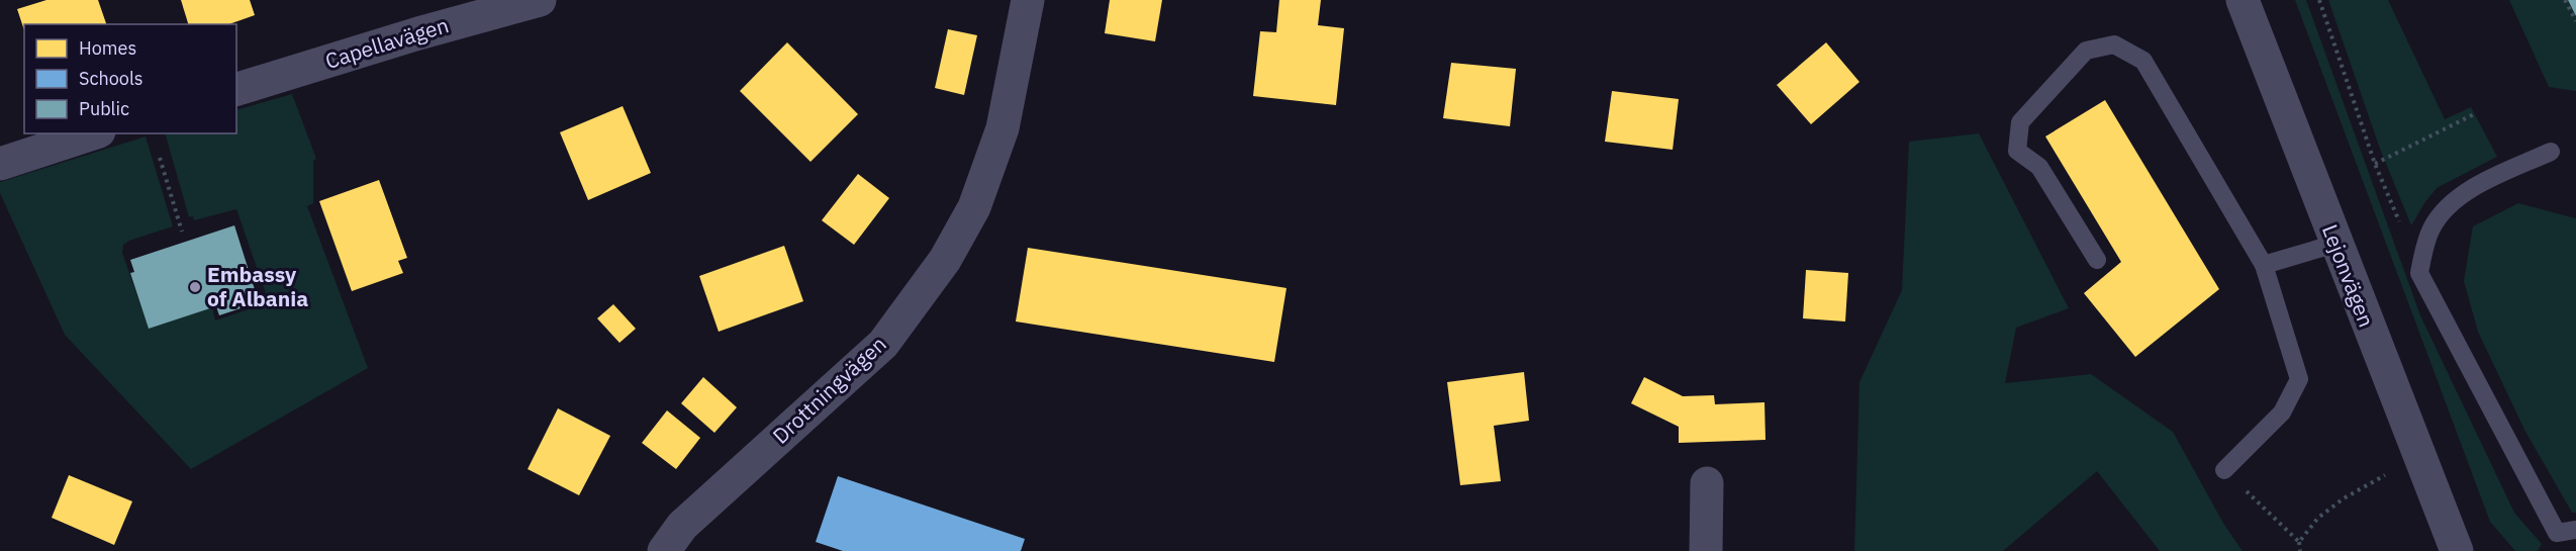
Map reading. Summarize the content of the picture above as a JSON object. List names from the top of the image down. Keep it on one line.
{"streets":{"street":["Capellavägen","Lejonvägen","Drottningvägen"]},"places":["Embassy of Albania"],"legend":["Homes","Schools","Public"]}
